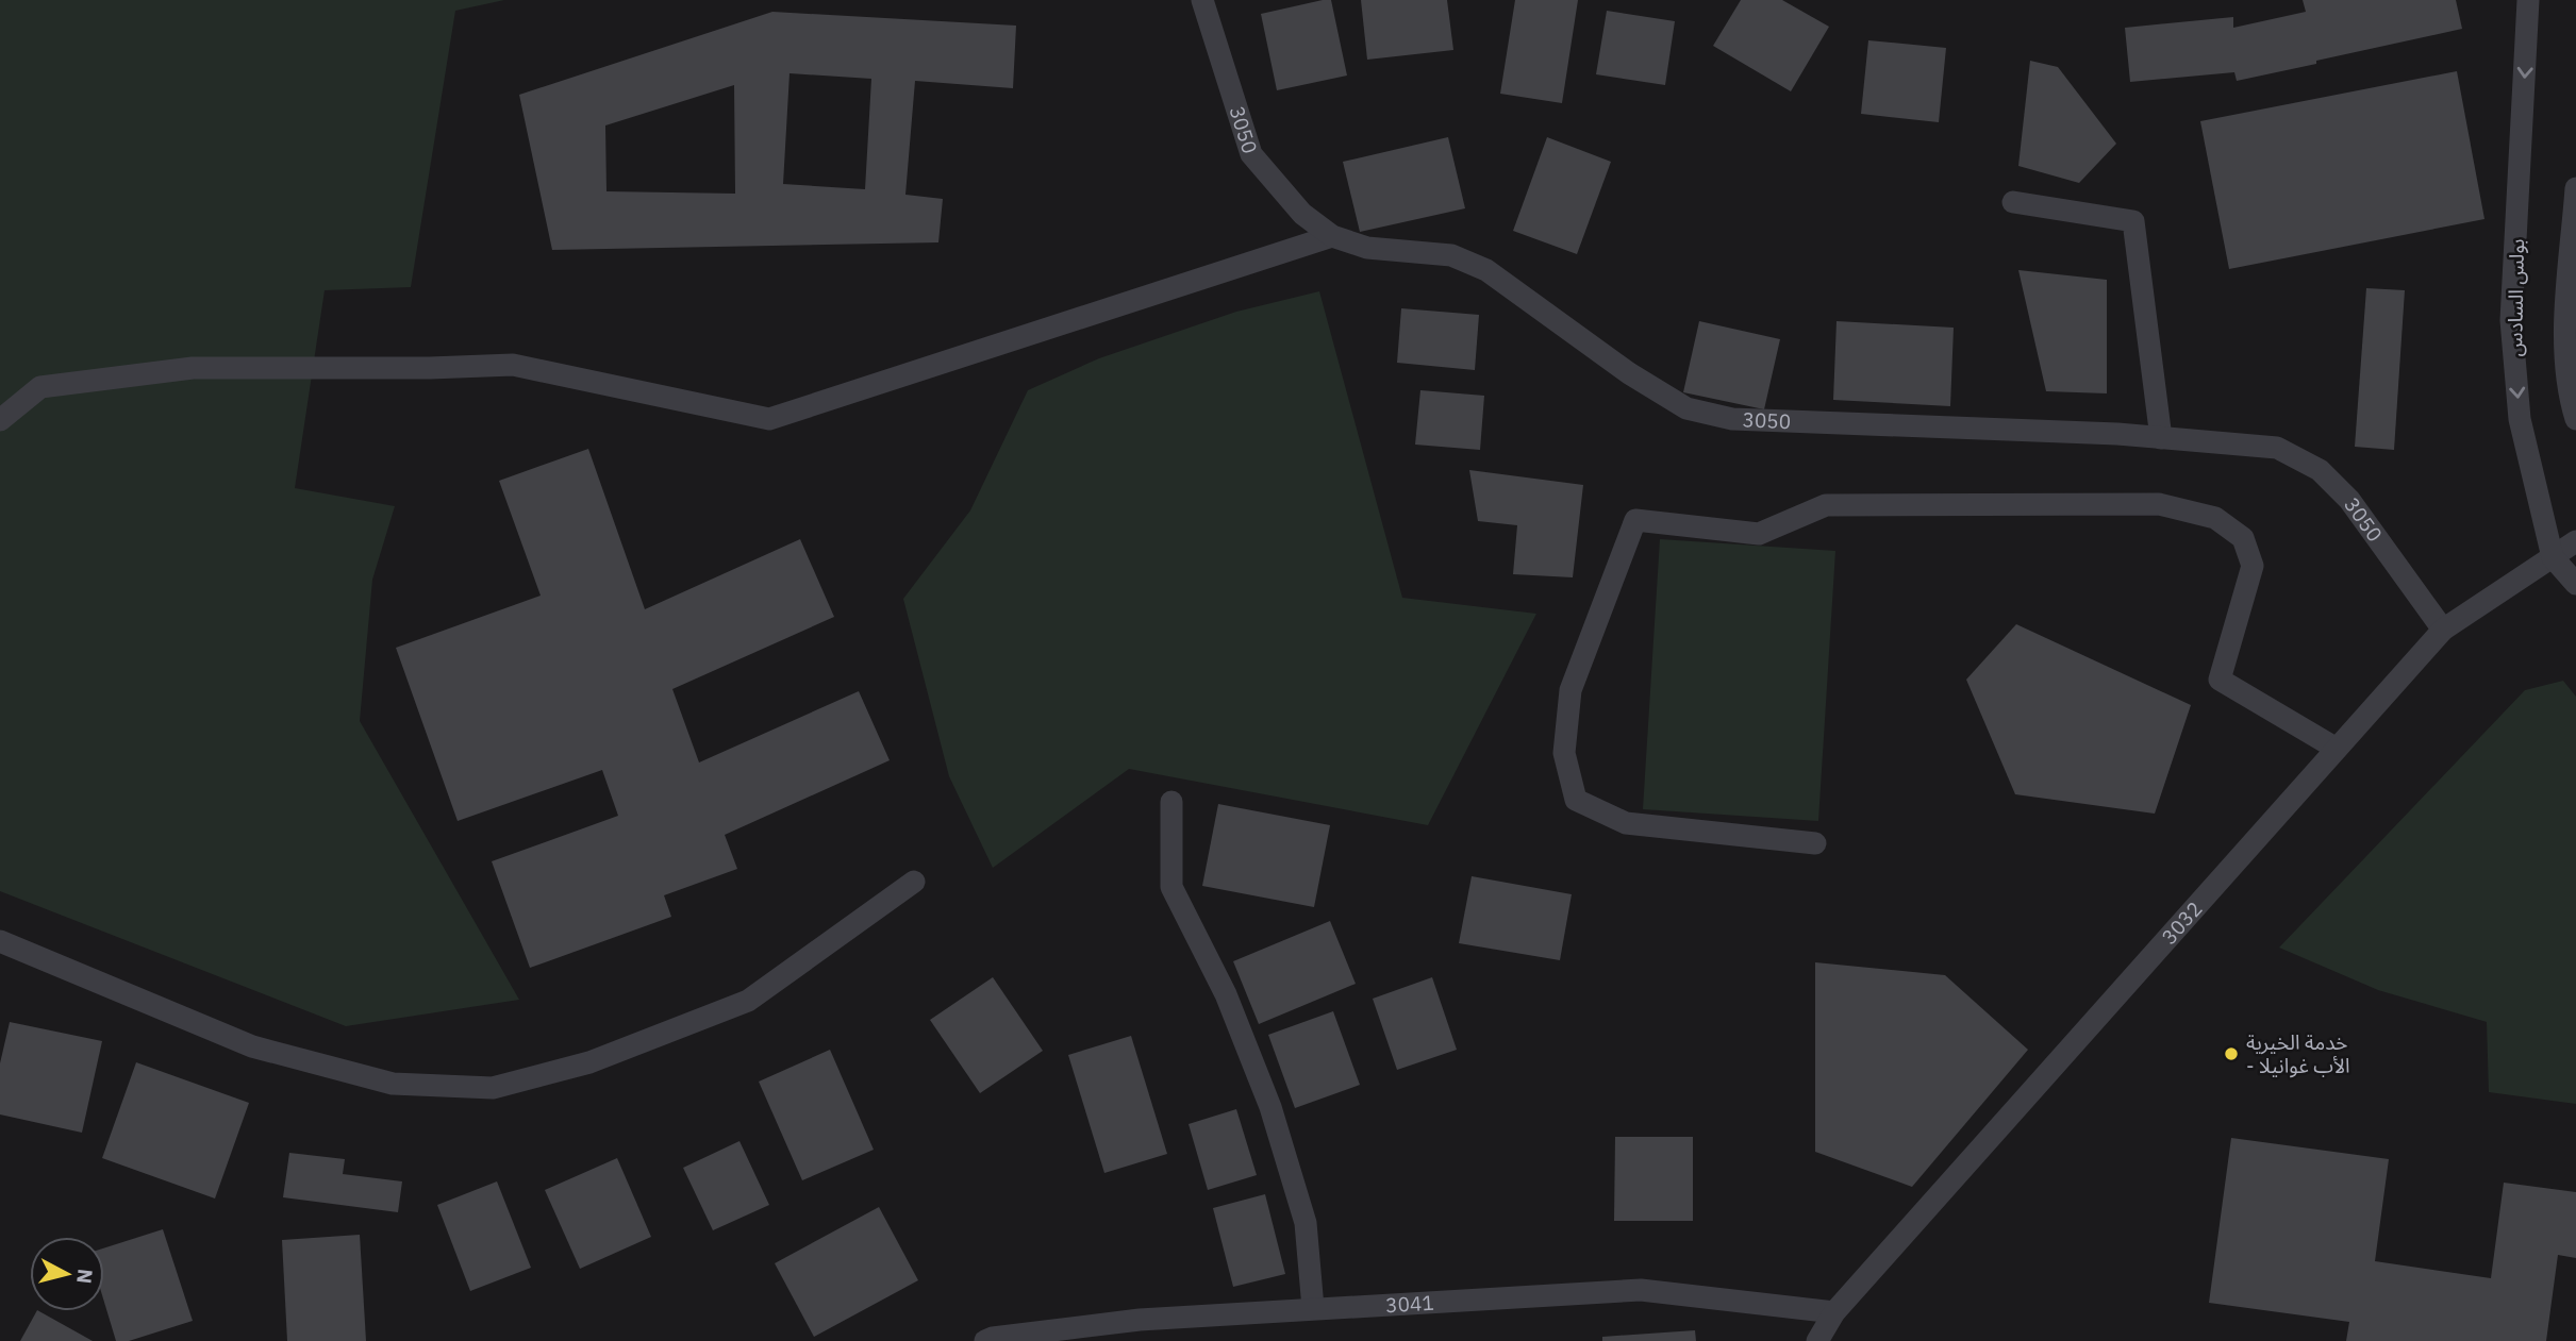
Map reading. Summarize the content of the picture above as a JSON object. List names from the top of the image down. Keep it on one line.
{"streets":{"street":["3050","بولس السادس","3032","3041"]},"crossings":[["3050","3032"],["بولس السادس","3032"],["3032","3041"]],"places":["خدمة الخيرية - الأب غوانيلا"],"north":"right"}
